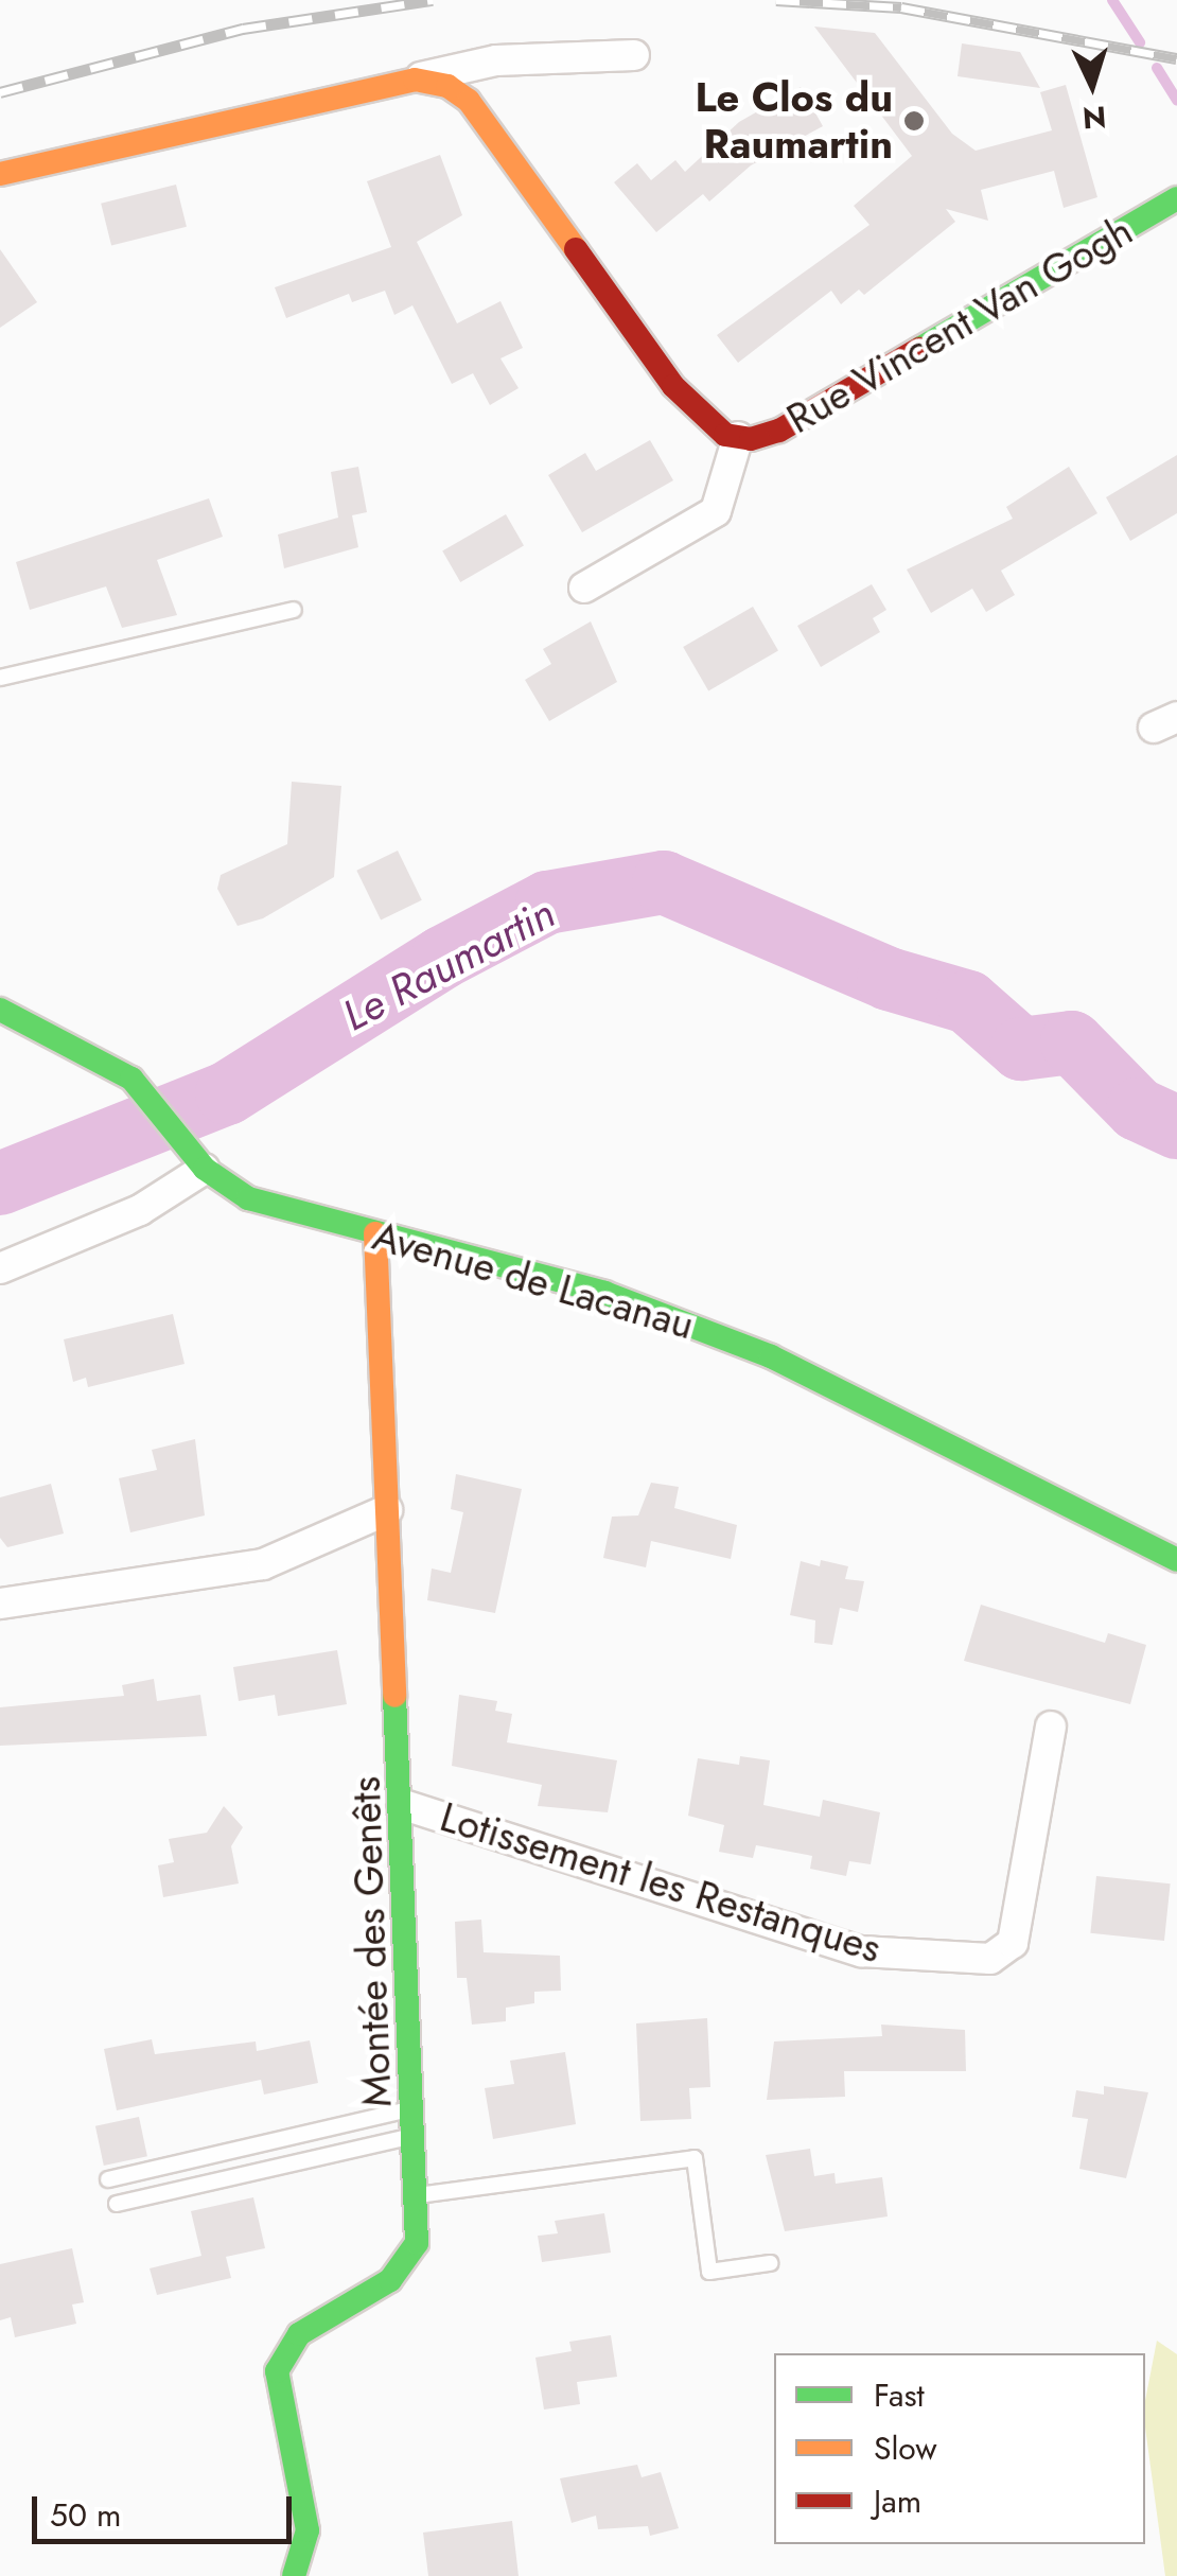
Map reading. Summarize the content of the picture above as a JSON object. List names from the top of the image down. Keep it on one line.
{"streets":{"street":["Rue Vincent Van Gogh","Avenue de Lacanau","Lotissement les Restanques","Montée des Genêts"]},"crossings":[["Avenue de Lacanau","Montée des Genêts"],["Lotissement les Restanques","Montée des Genêts"]],"water":["Le Raumartin"],"places":["Le Clos du Raumartin"],"legend":["Fast","Slow","Jam"],"scale_bar":"50 m","north":"bottom"}
